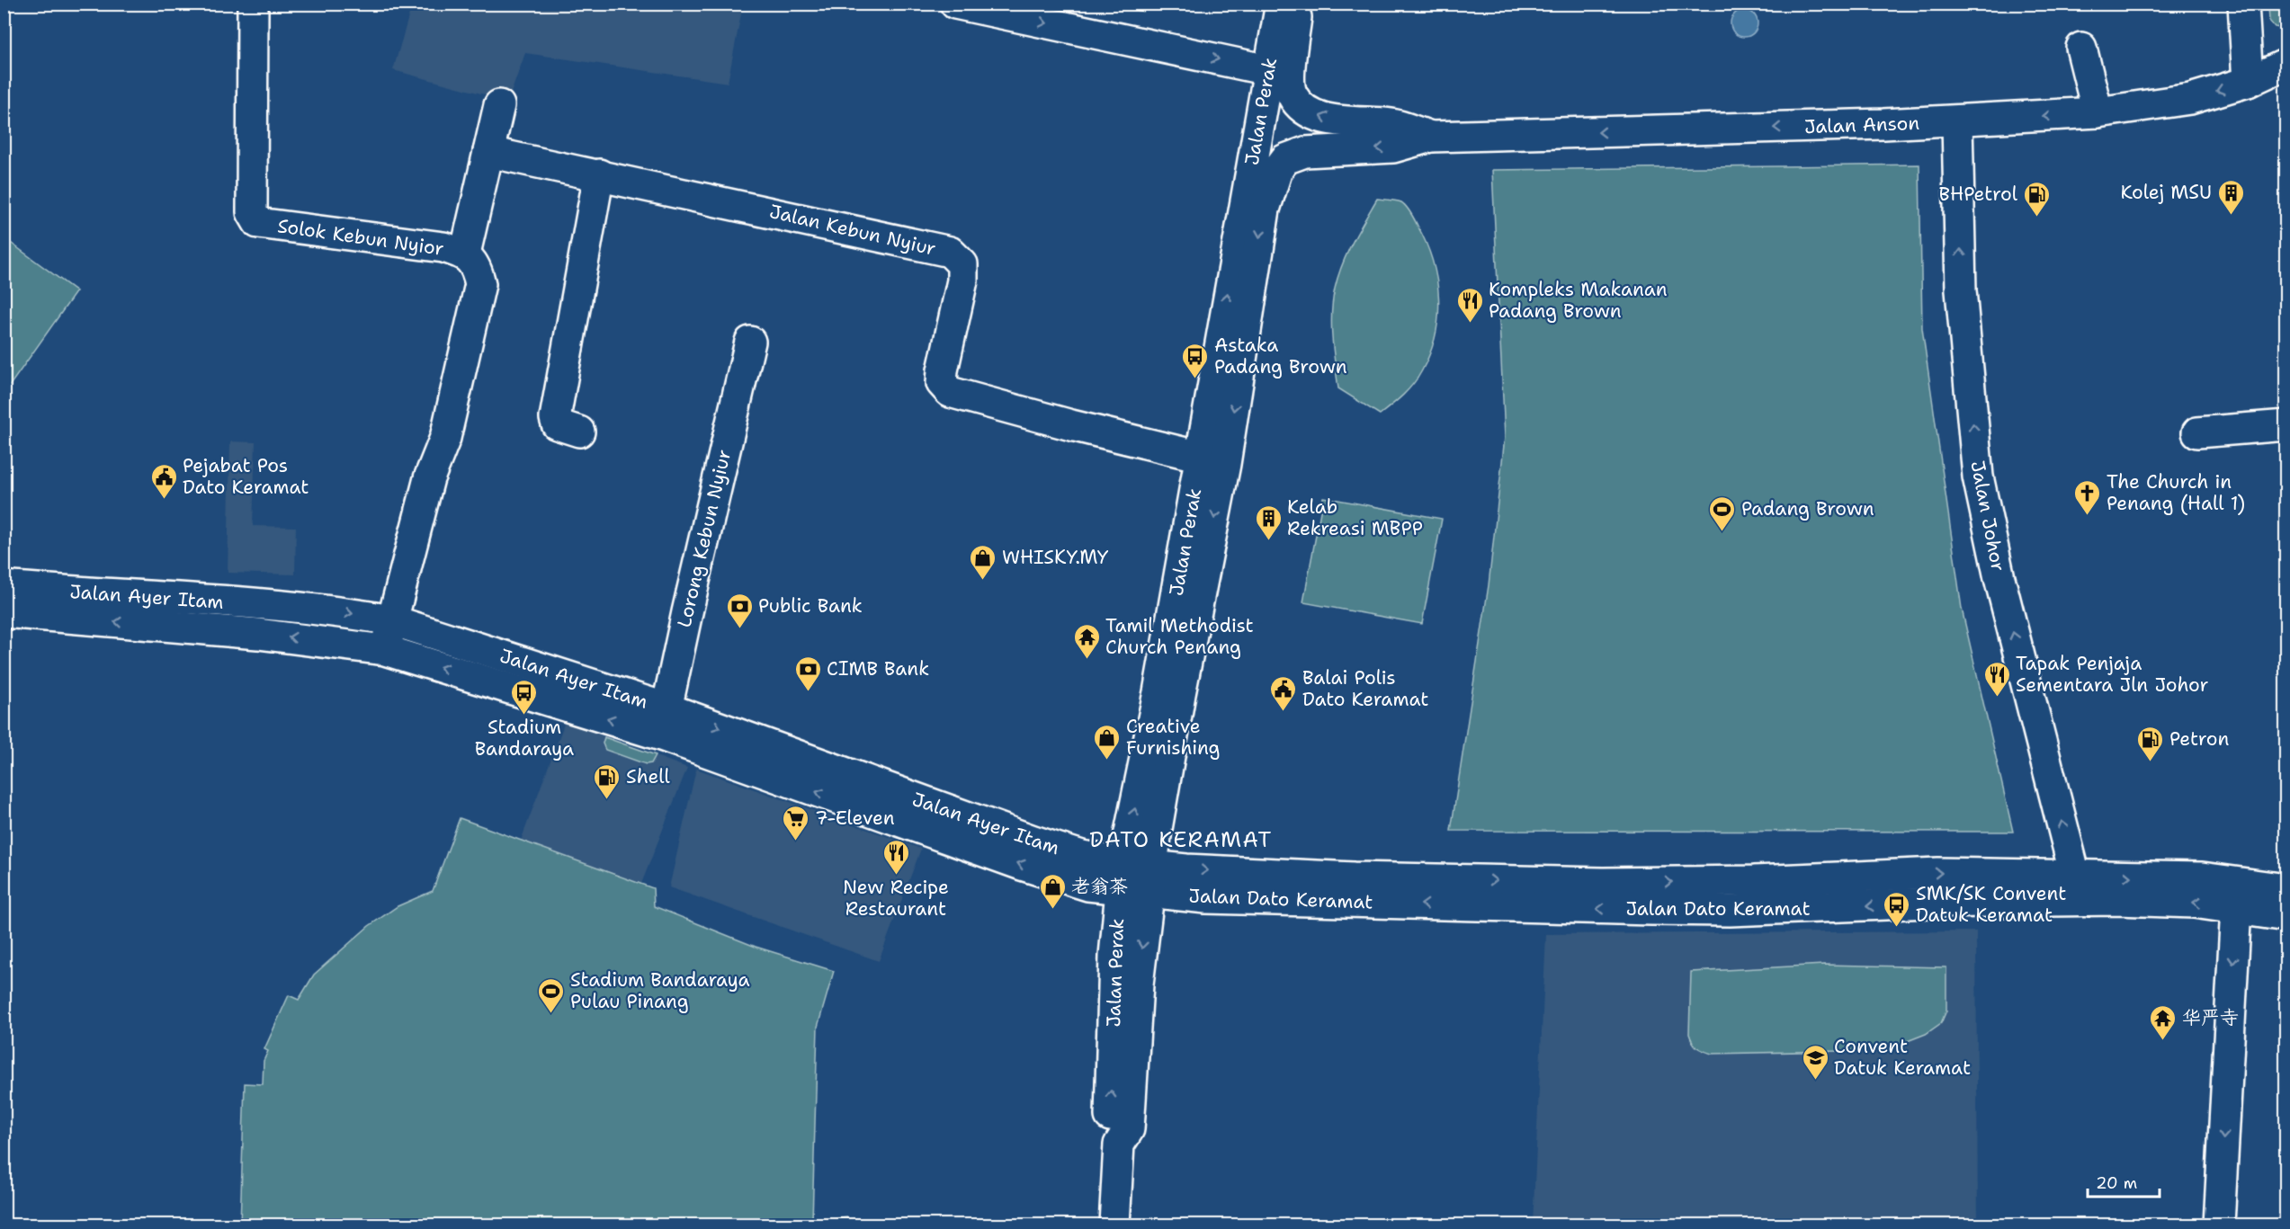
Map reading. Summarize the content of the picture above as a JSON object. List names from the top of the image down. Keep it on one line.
{"streets":{"main road":["Jalan Perak","Jalan Anson","Jalan Kebun Nyiur","Solok Kebun Nyior","Jalan Johor","Lorong Kebun Nyiur","Jalan Ayer Itam","Jalan Dato Keramat"]},"crossings":[["Jalan Perak","Jalan Anson"],["Jalan Perak","Jalan Kebun Nyiur"],["Jalan Perak","Jalan Ayer Itam"],["Jalan Perak","Jalan Dato Keramat"],["Jalan Anson","Jalan Johor"],["Solok Kebun Nyior","Jalan Ayer Itam"],["Jalan Johor","Jalan Dato Keramat"],["Lorong Kebun Nyiur","Jalan Ayer Itam"],["Jalan Ayer Itam","Jalan Dato Keramat"]],"one_way":["Jalan Anson","Jalan Johor"],"districts":["DATO KERAMAT"],"places":{"building":["Kolej MSU","Kelab Rekreasi MBPP"],"fuel station":["BHPetrol","Petron","Shell"],"restaurant":["Kompleks Makanan Padang Brown","Tapak Penjaja Sementara Jln Johor","New Recipe Restaurant"],"bus stop":["Astaka Padang Brown","Stadium Bandaraya","SMK/SK Convent Datuk Keramat"],"public building":["Pejabat Pos Dato Keramat","Balai Polis Dato Keramat"],"church":["The Church in Penang (Hall 1)"],"sports":["Padang Brown","Stadium Bandaraya Pulau Pinang"],"shop":["WHISKY.MY","Creative Furnishing","老翁茶"],"bank":["Public Bank","CIMB Bank"],"temple":["Tamil Methodist Church Penang","华严寺"],"supermarket":["7-Eleven"],"school or university":["Convent Datuk Keramat"]},"scale_bar":"20 m"}
